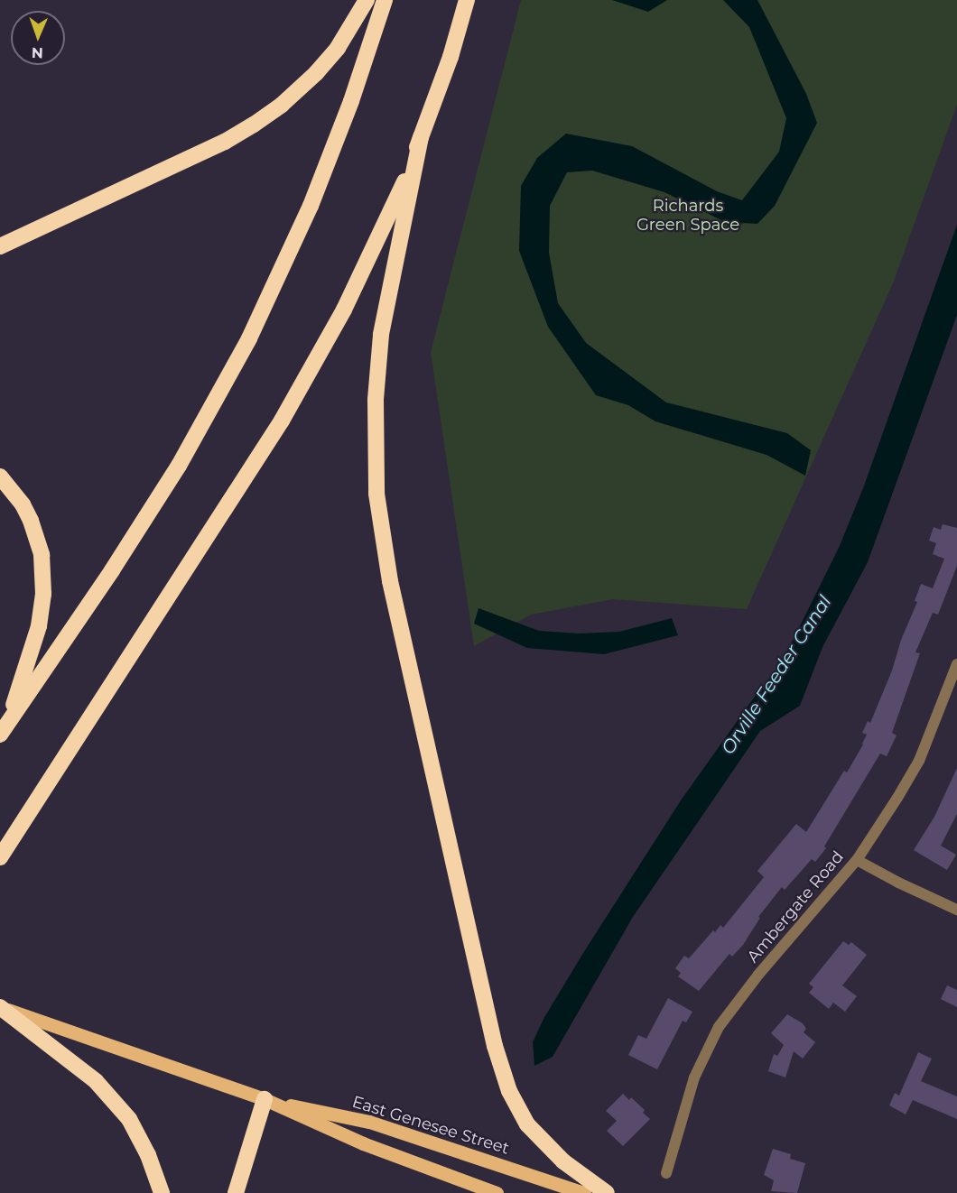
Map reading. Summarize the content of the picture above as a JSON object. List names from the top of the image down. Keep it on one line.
{"streets":{"main road":["East Genesee Street"],"street":["Ambergate Road"]},"water":["Orville Feeder Canal"],"parks":["Richards Green Space"],"north":"bottom"}
